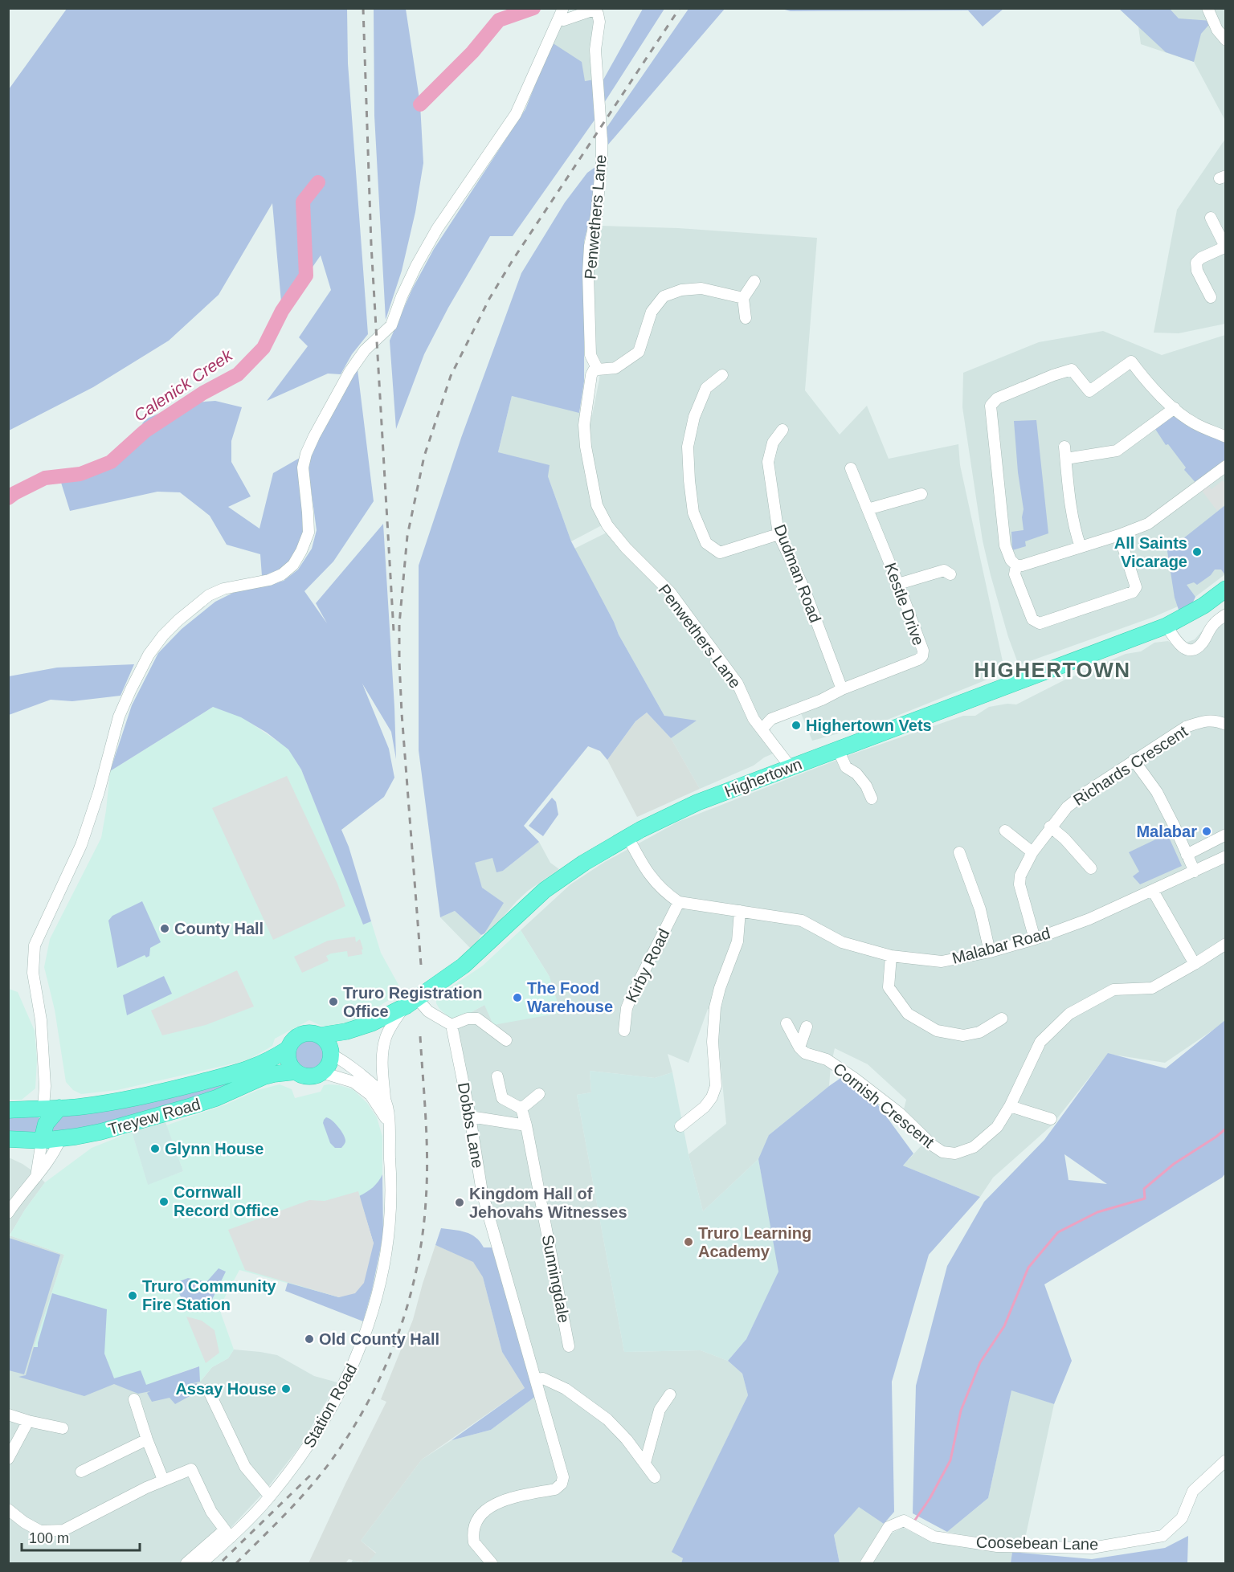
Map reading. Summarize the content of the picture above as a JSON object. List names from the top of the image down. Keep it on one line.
{"streets":{"highway":["Highertown","Treyew Road"],"street":["Penwethers Lane","Dudman Road","Kestle Drive","Richards Crescent","Malabar Road","Kirby Road","Cornish Crescent","Dobbs Lane","Sunningdale","Station Road","Coosebean Lane"]},"crossings":[["Penwethers Lane","Kestle Drive"],["Penwethers Lane","Highertown"],["Dudman Road","Kestle Drive"],["Richards Crescent","Malabar Road"],["Highertown","Malabar Road"],["Highertown","Treyew Road"],["Highertown","Station Road"],["Malabar Road","Kirby Road"],["Treyew Road","Station Road"]],"districts":["HIGHERTOWN"],"water":["Calenick Creek"],"places":["All Saints Vicarage","Highertown Vets","Malabar","County Hall","The Food Warehouse","Truro Registration Office","Glynn House","Cornwall Record Office","Kingdom Hall of Jehovahs Witnesses","Truro Learning Academy","Truro Community Fire Station","Old County Hall","Assay House"],"scale_bar":"100 m"}
